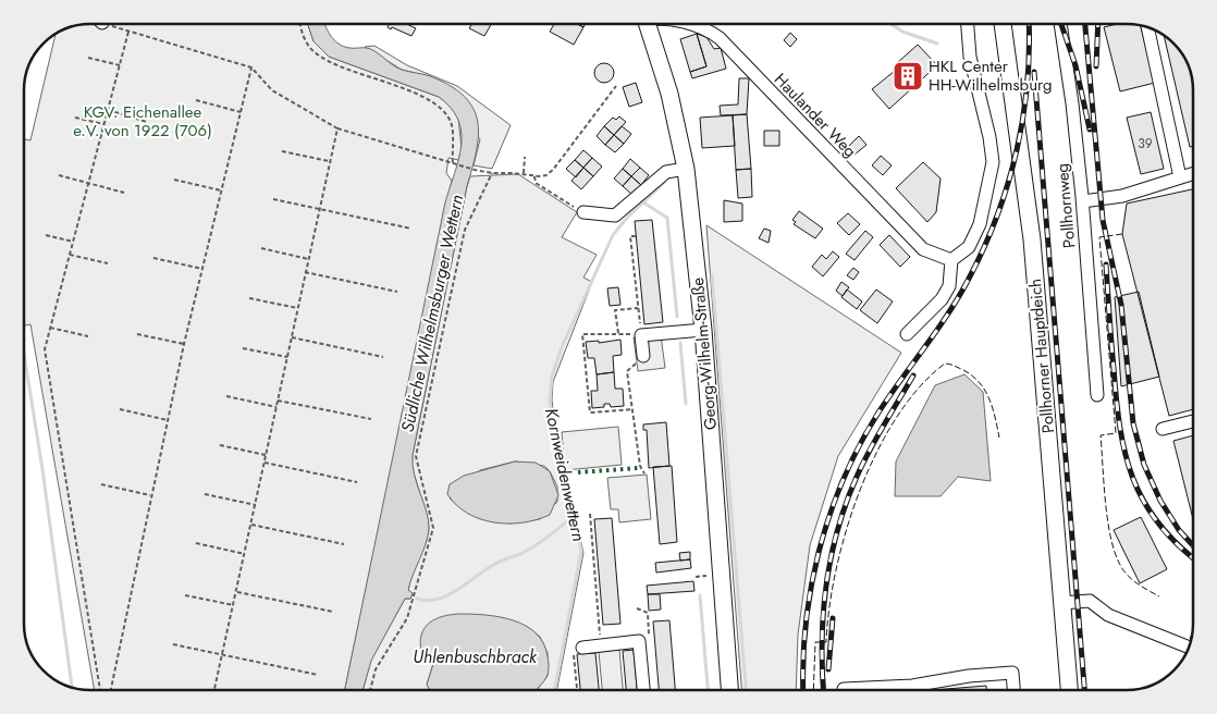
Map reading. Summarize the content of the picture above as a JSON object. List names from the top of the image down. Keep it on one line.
{"streets":{"main road":["Georg-Wilhelm-Straße","Pollhorner Hauptdeich"],"street":["Haulander Weg","Pollhornweg"]},"water":["Südliche Wilhelmsburger Wettern","Kornweidenwettern","Uhlenbuschbrack"],"parks":["KGV. Eichenallee e.V. von 1922 (706)"],"places":{"building":["HKL Center HH-Wilhelmsburg"]},"house_numbers":["39"]}
